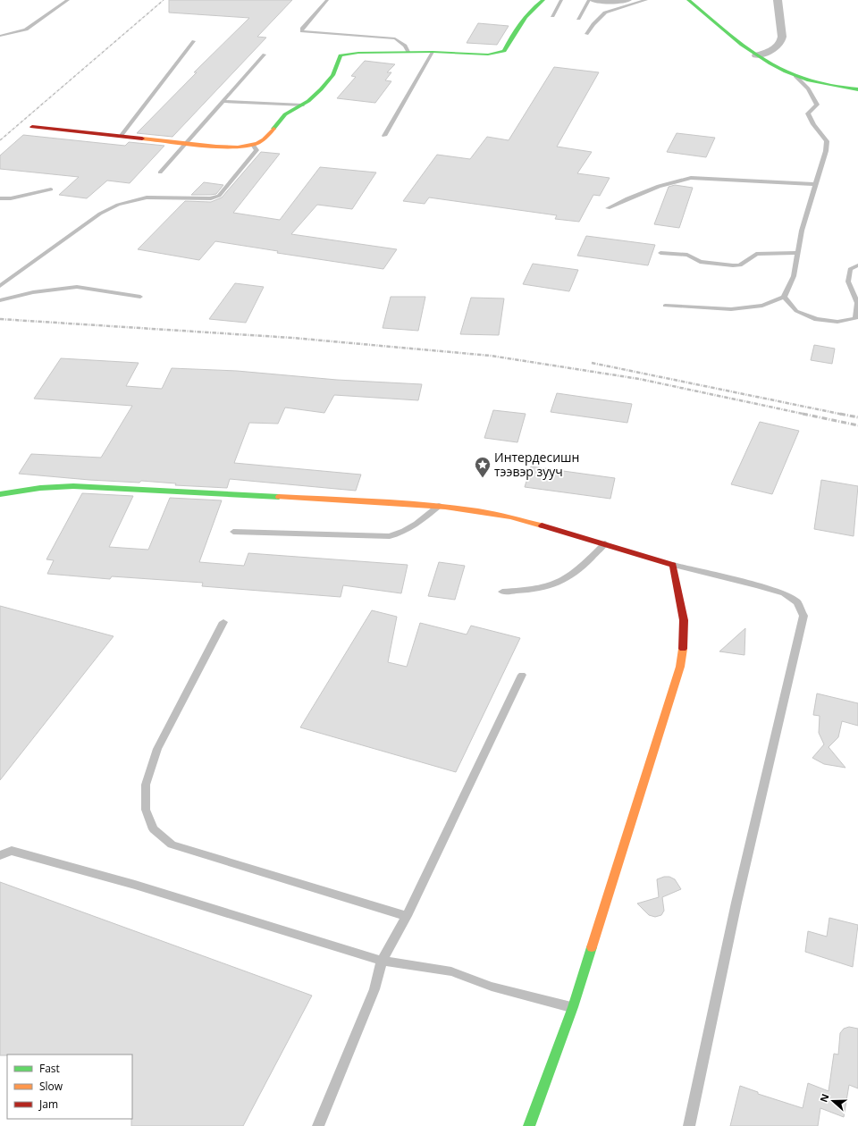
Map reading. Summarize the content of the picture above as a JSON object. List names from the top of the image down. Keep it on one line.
{"places":{"place":["Интердесишн тээвэр зууч"]},"legend":["Fast","Slow","Jam"],"north":"left"}
